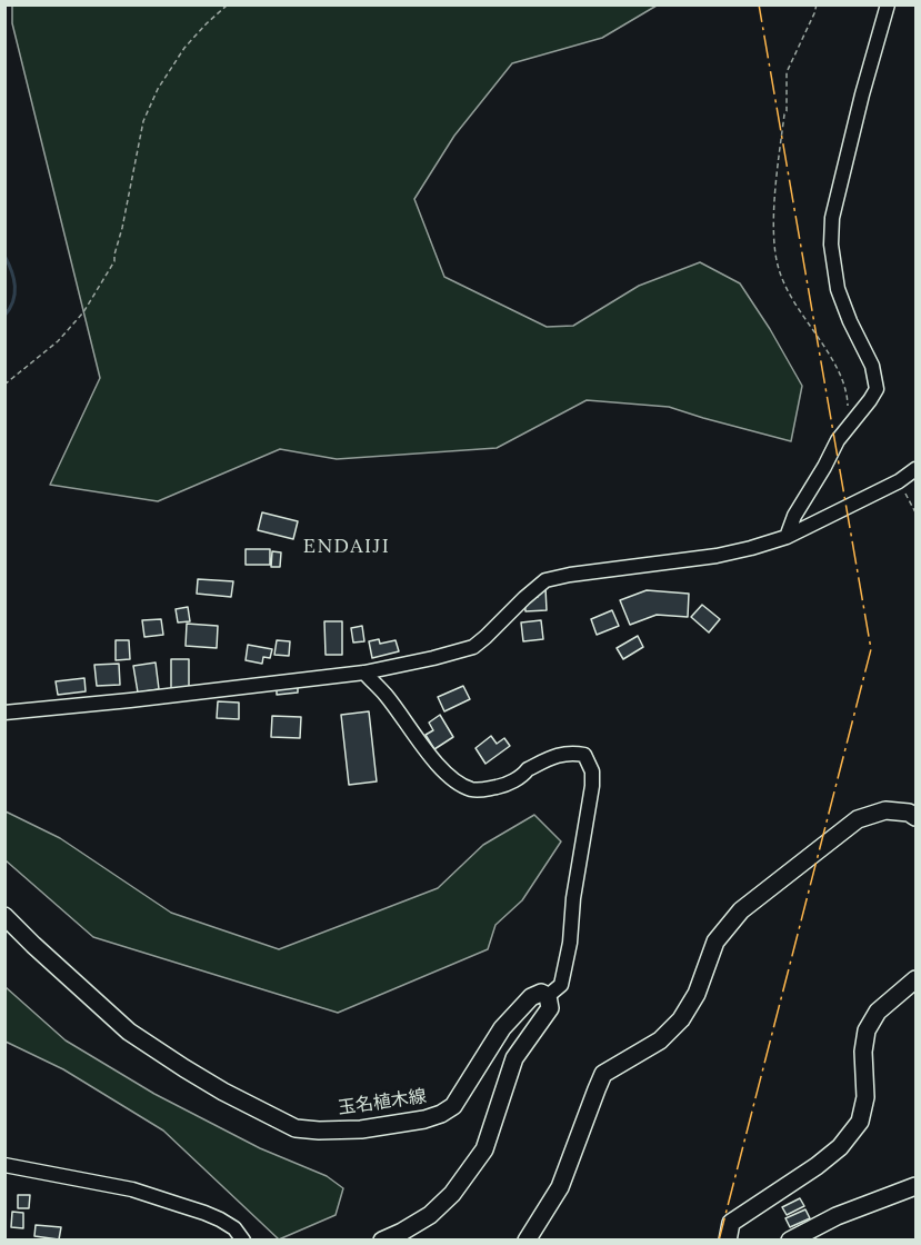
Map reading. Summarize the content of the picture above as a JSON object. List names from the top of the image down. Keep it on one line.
{"streets":{"main road":["玉名植木線"]},"districts":["ENDAIJI"]}
